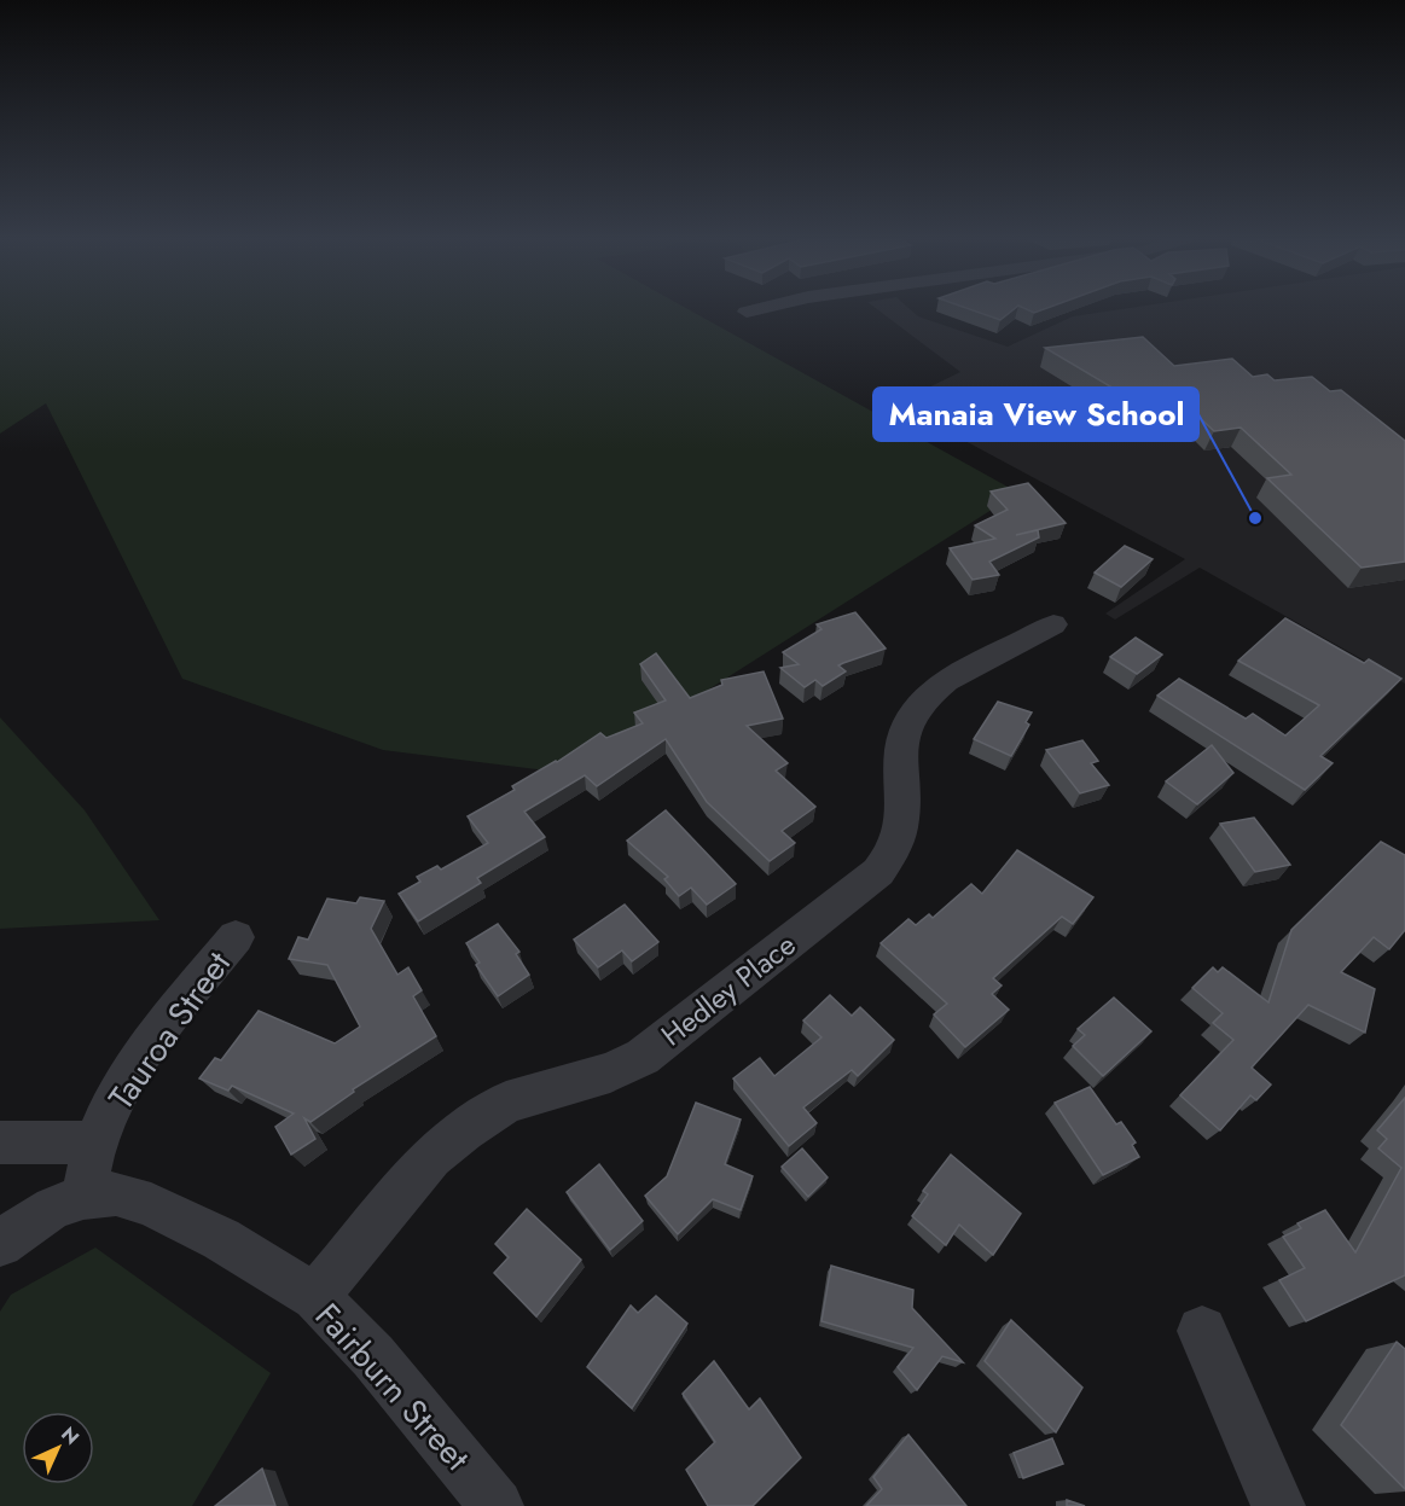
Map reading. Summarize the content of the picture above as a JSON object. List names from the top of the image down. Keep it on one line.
{"streets":{"street":["Hedley Place","Tauroa Street","Fairburn Street"]},"crossings":[["Hedley Place","Fairburn Street"],["Tauroa Street","Fairburn Street"]],"places":["Manaia View School"],"north":"top right"}
